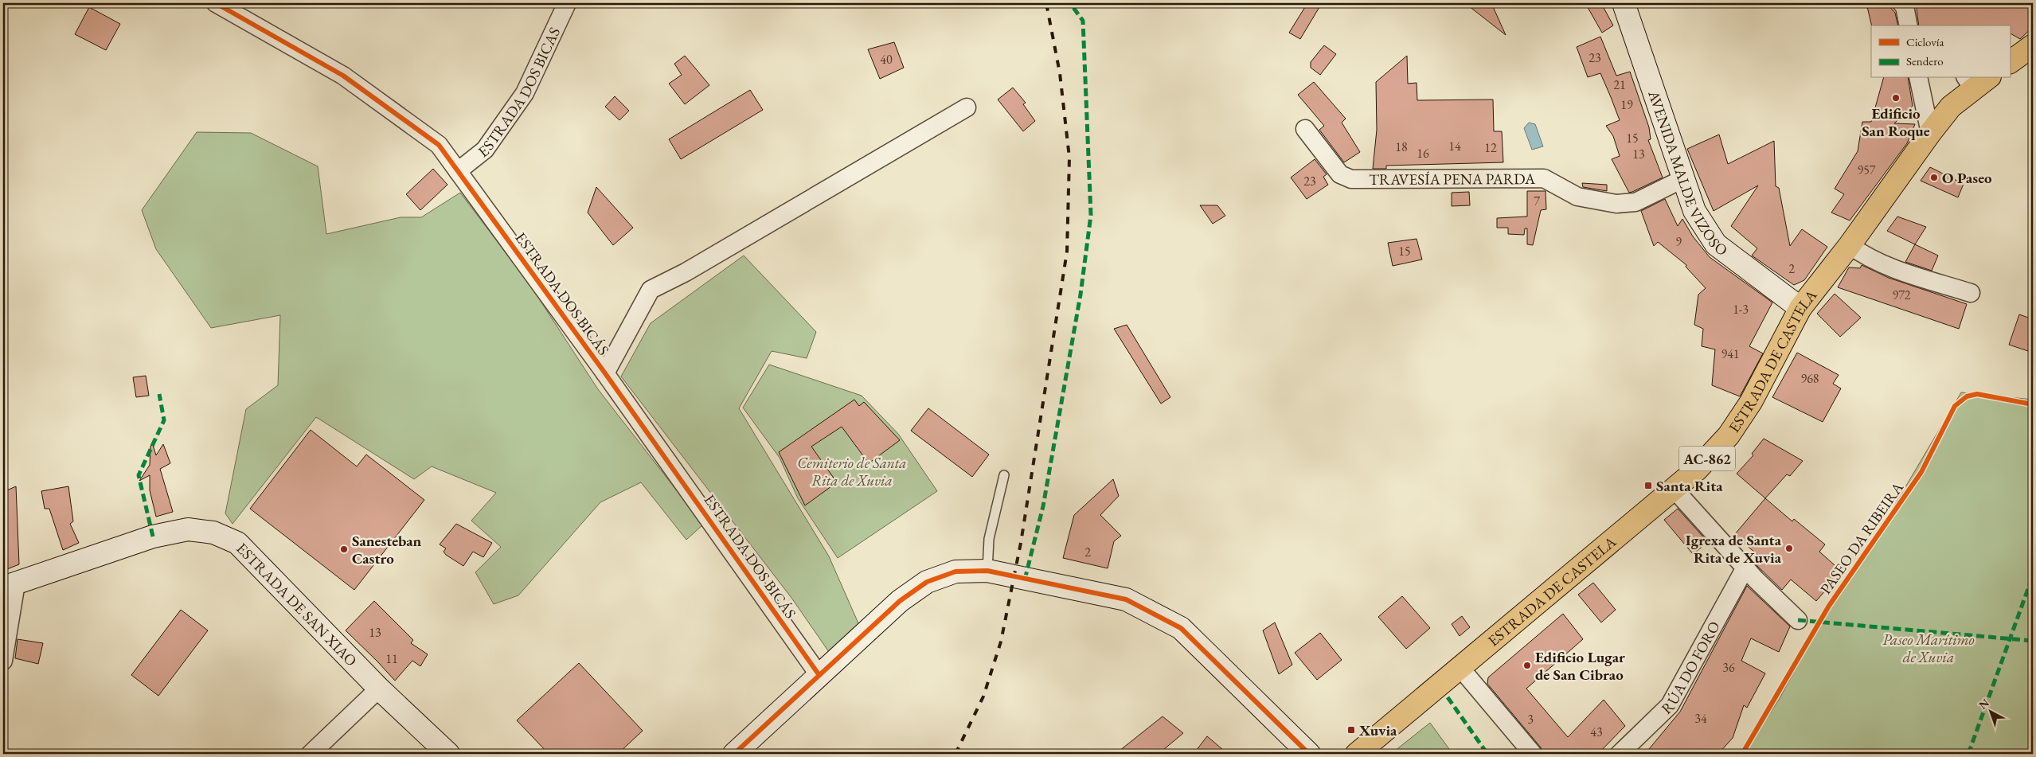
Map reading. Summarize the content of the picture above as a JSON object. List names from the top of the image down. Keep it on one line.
{"streets":{"main road":["ESTRADA DE CASTELA","AC-862"],"street":["ESTRADA DOS BICAS","AVENIDA MALDE VIZOSO","TRAVESÍA PENA PARDA","ESTRADA DOS BICÁS","ESTRADA DE SAN XIAO","RÚA DO FORO"],"cycle path":["PASEO DA RIBEIRA"]},"crossings":[["ESTRADA DOS BICAS","ESTRADA DOS BICÁS"],["AVENIDA MALDE VIZOSO","TRAVESÍA PENA PARDA"],["AVENIDA MALDE VIZOSO","ESTRADA DE CASTELA"]],"parks":["Cemiterio de Santa Rita de Xuvia","Paseo Marítimo de Xuvia"],"places":{"other":["Edificio San Roque","O Paseo","Igrexa de Santa Rita de Xuvia","Sanesteban Castro","Edificio Lugar de San Cibrao"],"transit":["Santa Rita","Xuvia"]},"house_numbers":["23","40","21","19","15","14","18","12","16","13","957","23","7","9","15","2","972","1-3","941","968","2","13","11","36","34","3","43"],"legend":["Ciclovía","Sendero"],"north":"top left"}
